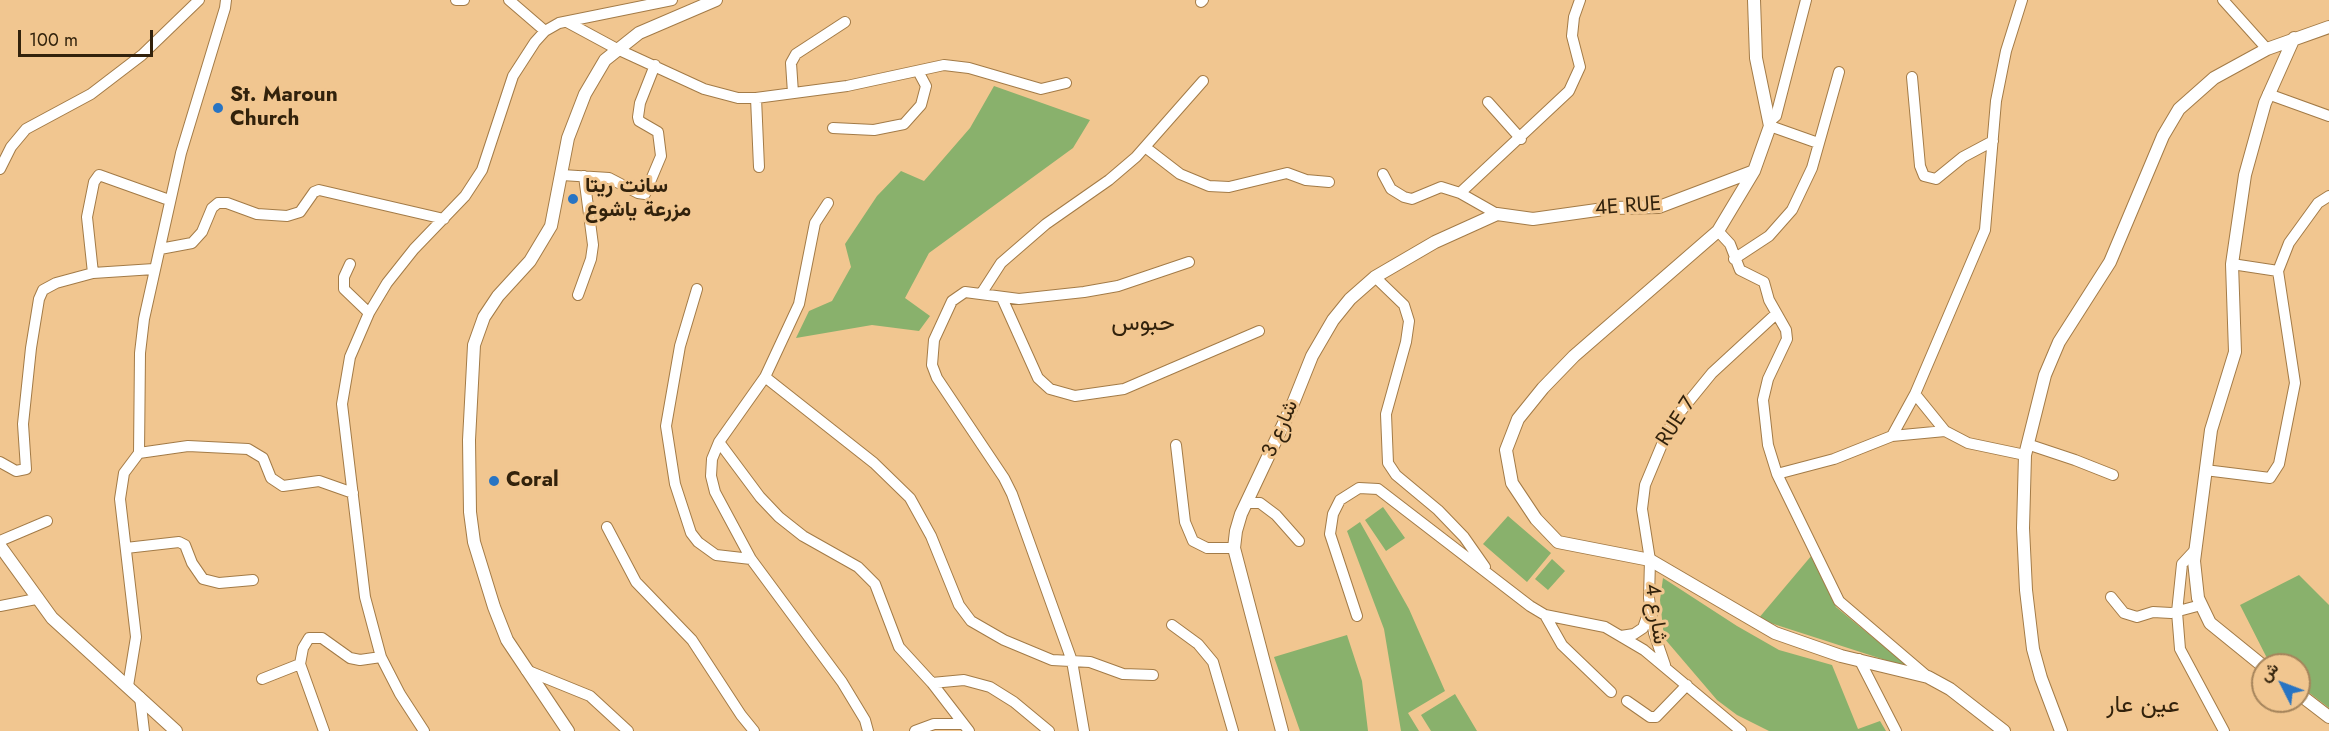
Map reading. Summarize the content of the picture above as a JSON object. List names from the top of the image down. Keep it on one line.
{"streets":{"street":["4E RUE","RUE 7","شارع 3","شارع 4"]},"crossings":[["4E RUE","شارع 3"],["RUE 7","شارع 4"]],"districts":["حبوس","عين عار"],"places":["St. Maroun Church","سانت ريتا مزرعة ياشوع","Coral"],"scale_bar":"100 m","north":"top left"}
